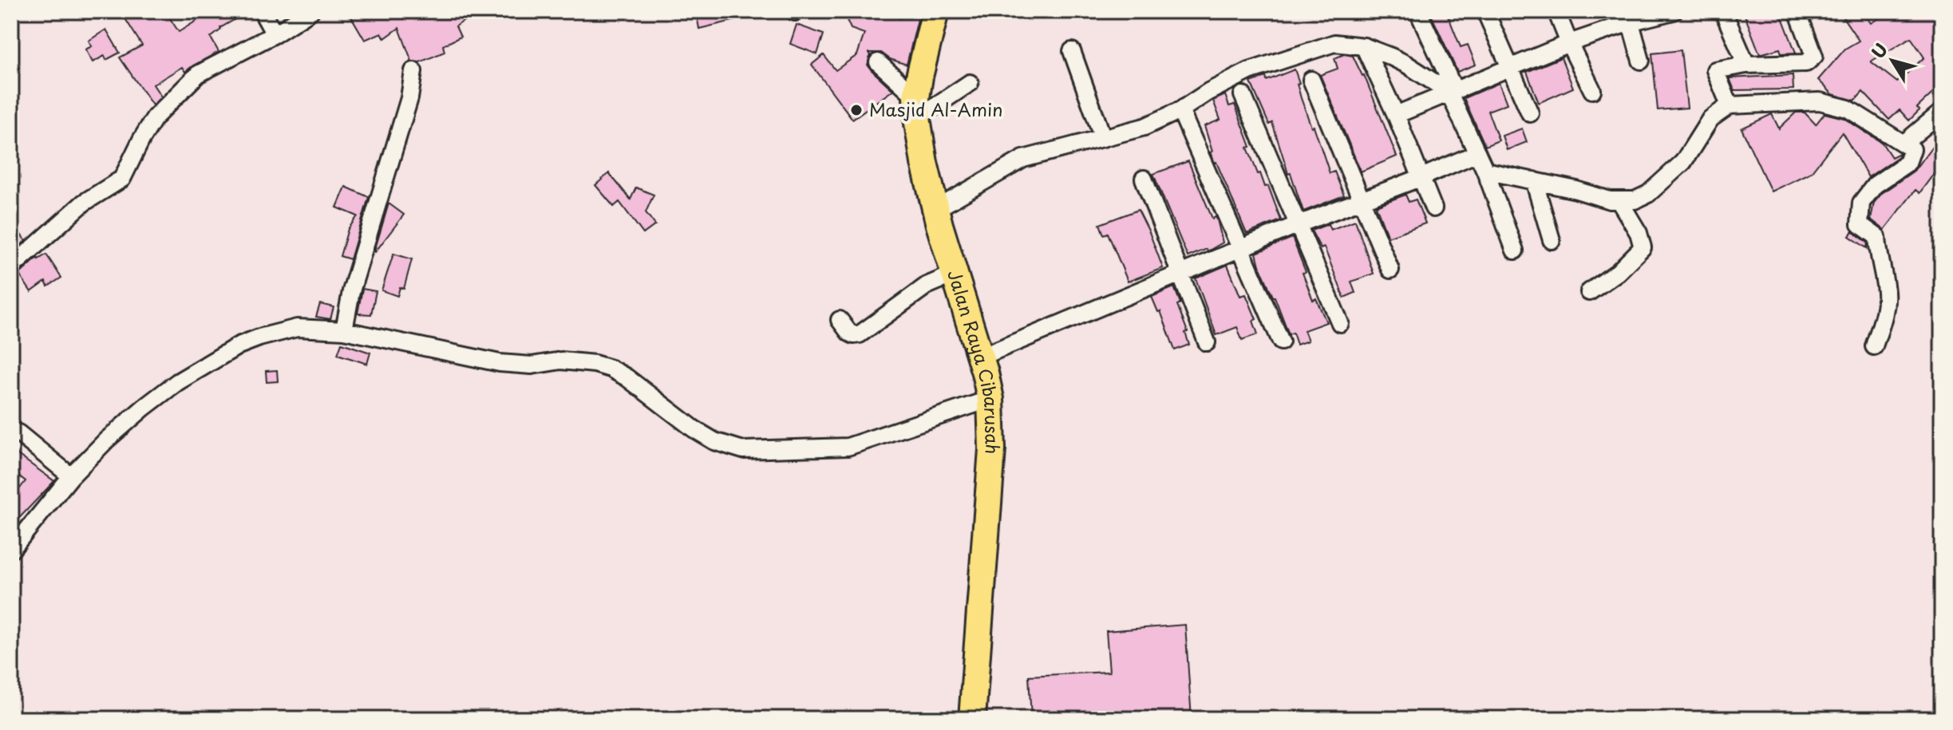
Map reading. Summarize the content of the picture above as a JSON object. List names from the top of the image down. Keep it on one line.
{"streets":{"main road":["Jalan Raya Cibarusah"]},"places":["Masjid Al-Amin"],"north":"top left"}
